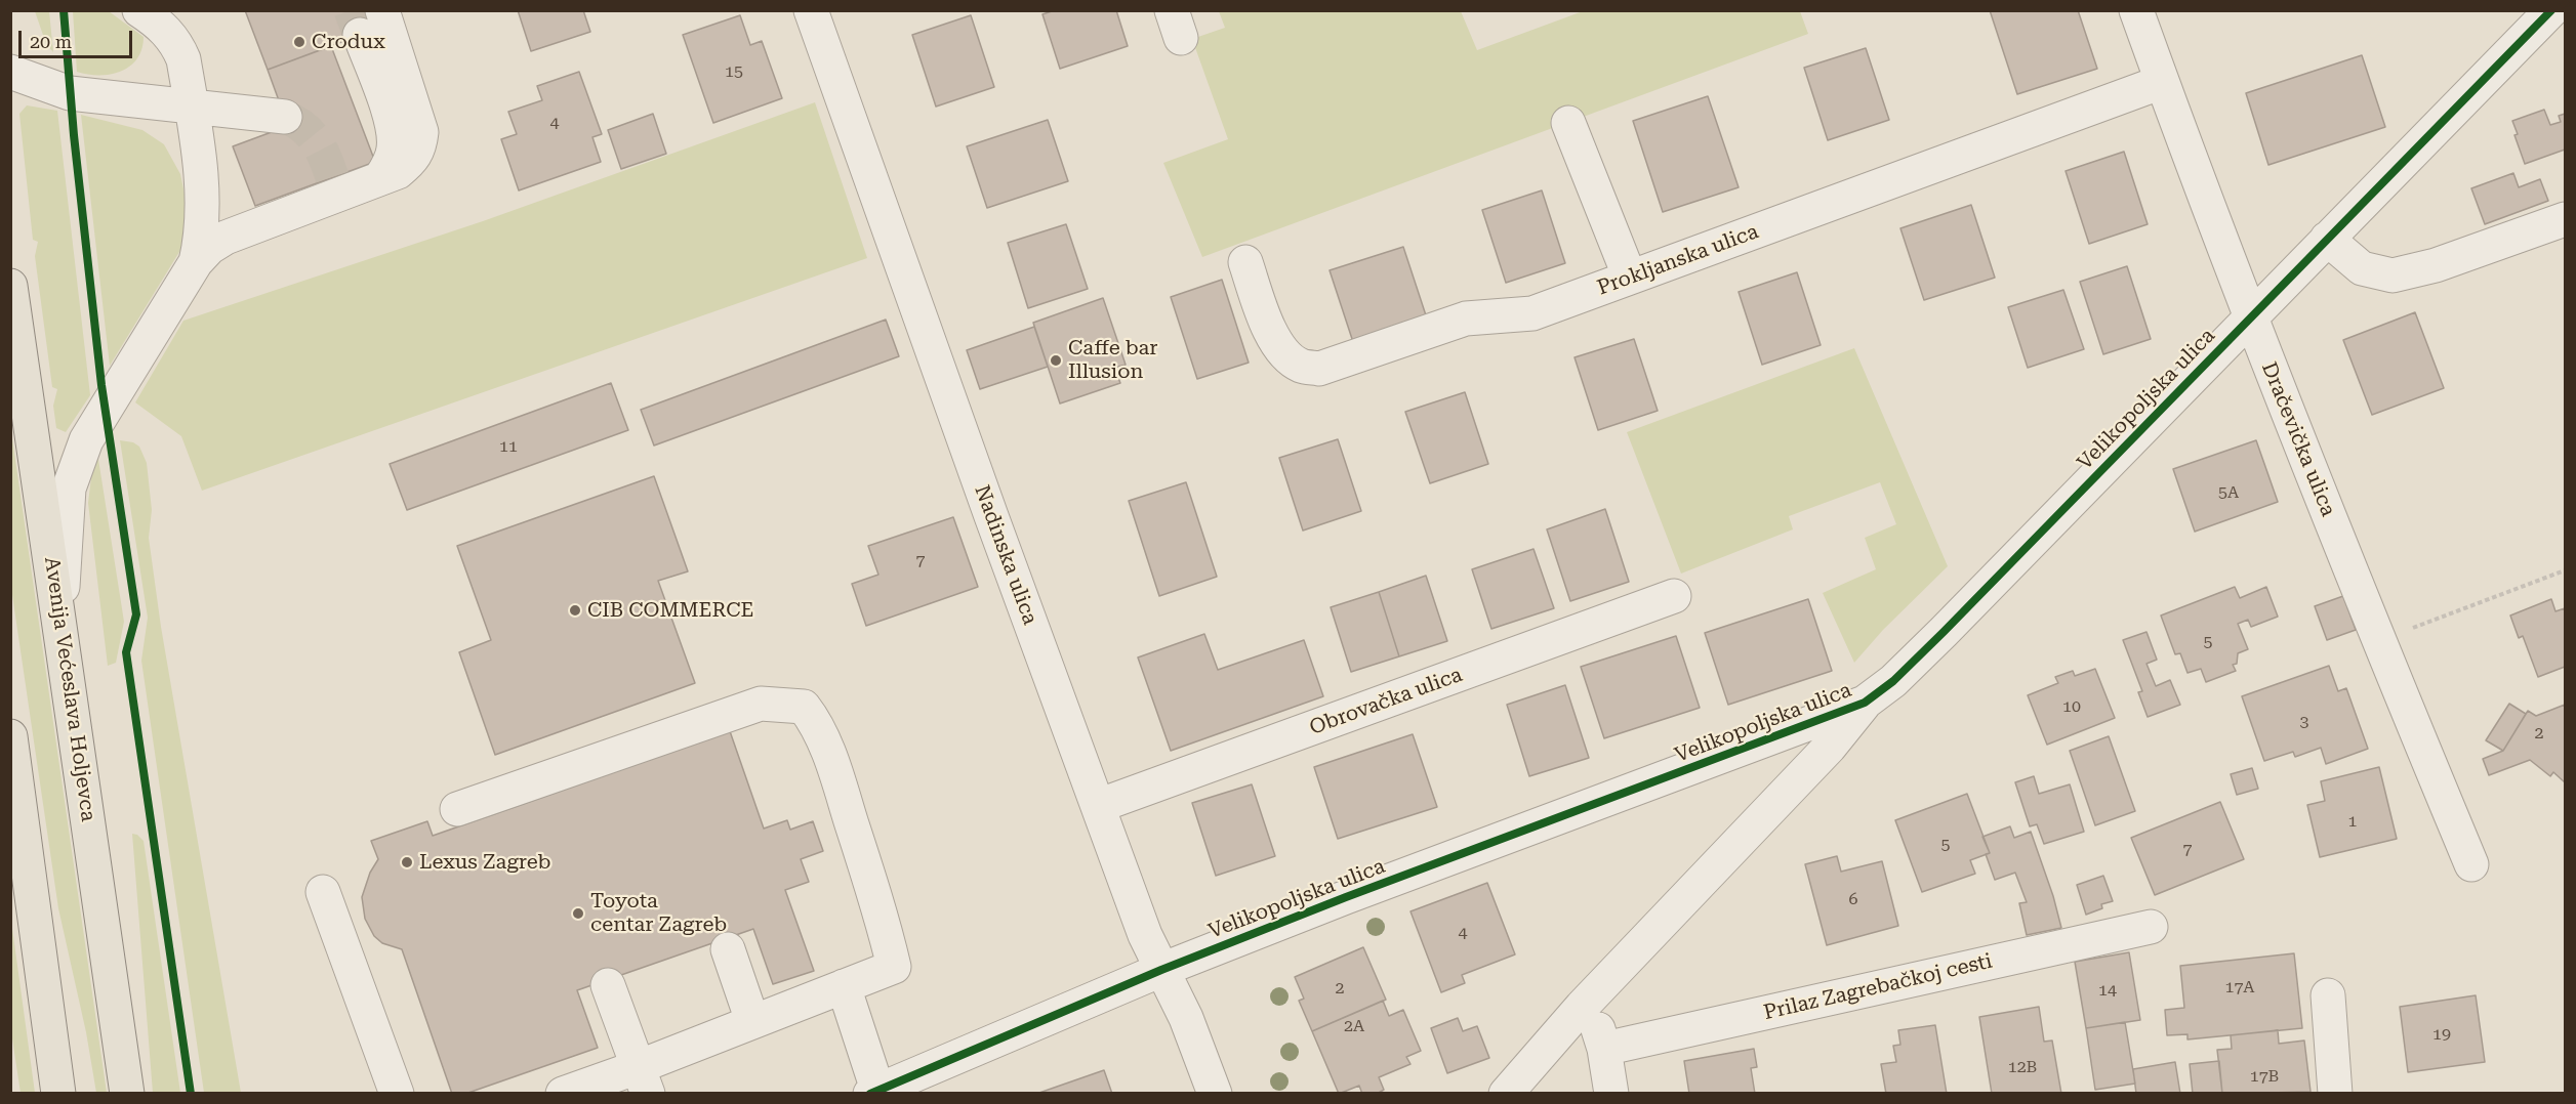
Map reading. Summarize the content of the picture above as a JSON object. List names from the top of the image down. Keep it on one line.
{"streets":{"main road":["Avenija Većeslava Holjevca"],"street":["Prokljanska ulica","Velikopoljska ulica","Dračevička ulica","Nadinska ulica","Obrovačka ulica","Prilaz Zagrebačkoj cesti"]},"crossings":[["Prokljanska ulica","Dračevička ulica"],["Velikopoljska ulica","Dračevička ulica"],["Velikopoljska ulica","Nadinska ulica"],["Nadinska ulica","Obrovačka ulica"]],"places":["Crodux","Caffe bar Illusion","CIB COMMERCE","Lexus Zagreb","Toyota centar Zagreb"],"house_numbers":["15","4","11","5A","7","5","10","3","2","1","5","7","6","4","17A","2","14","2A","19","12B","17B"],"scale_bar":"20 m"}
